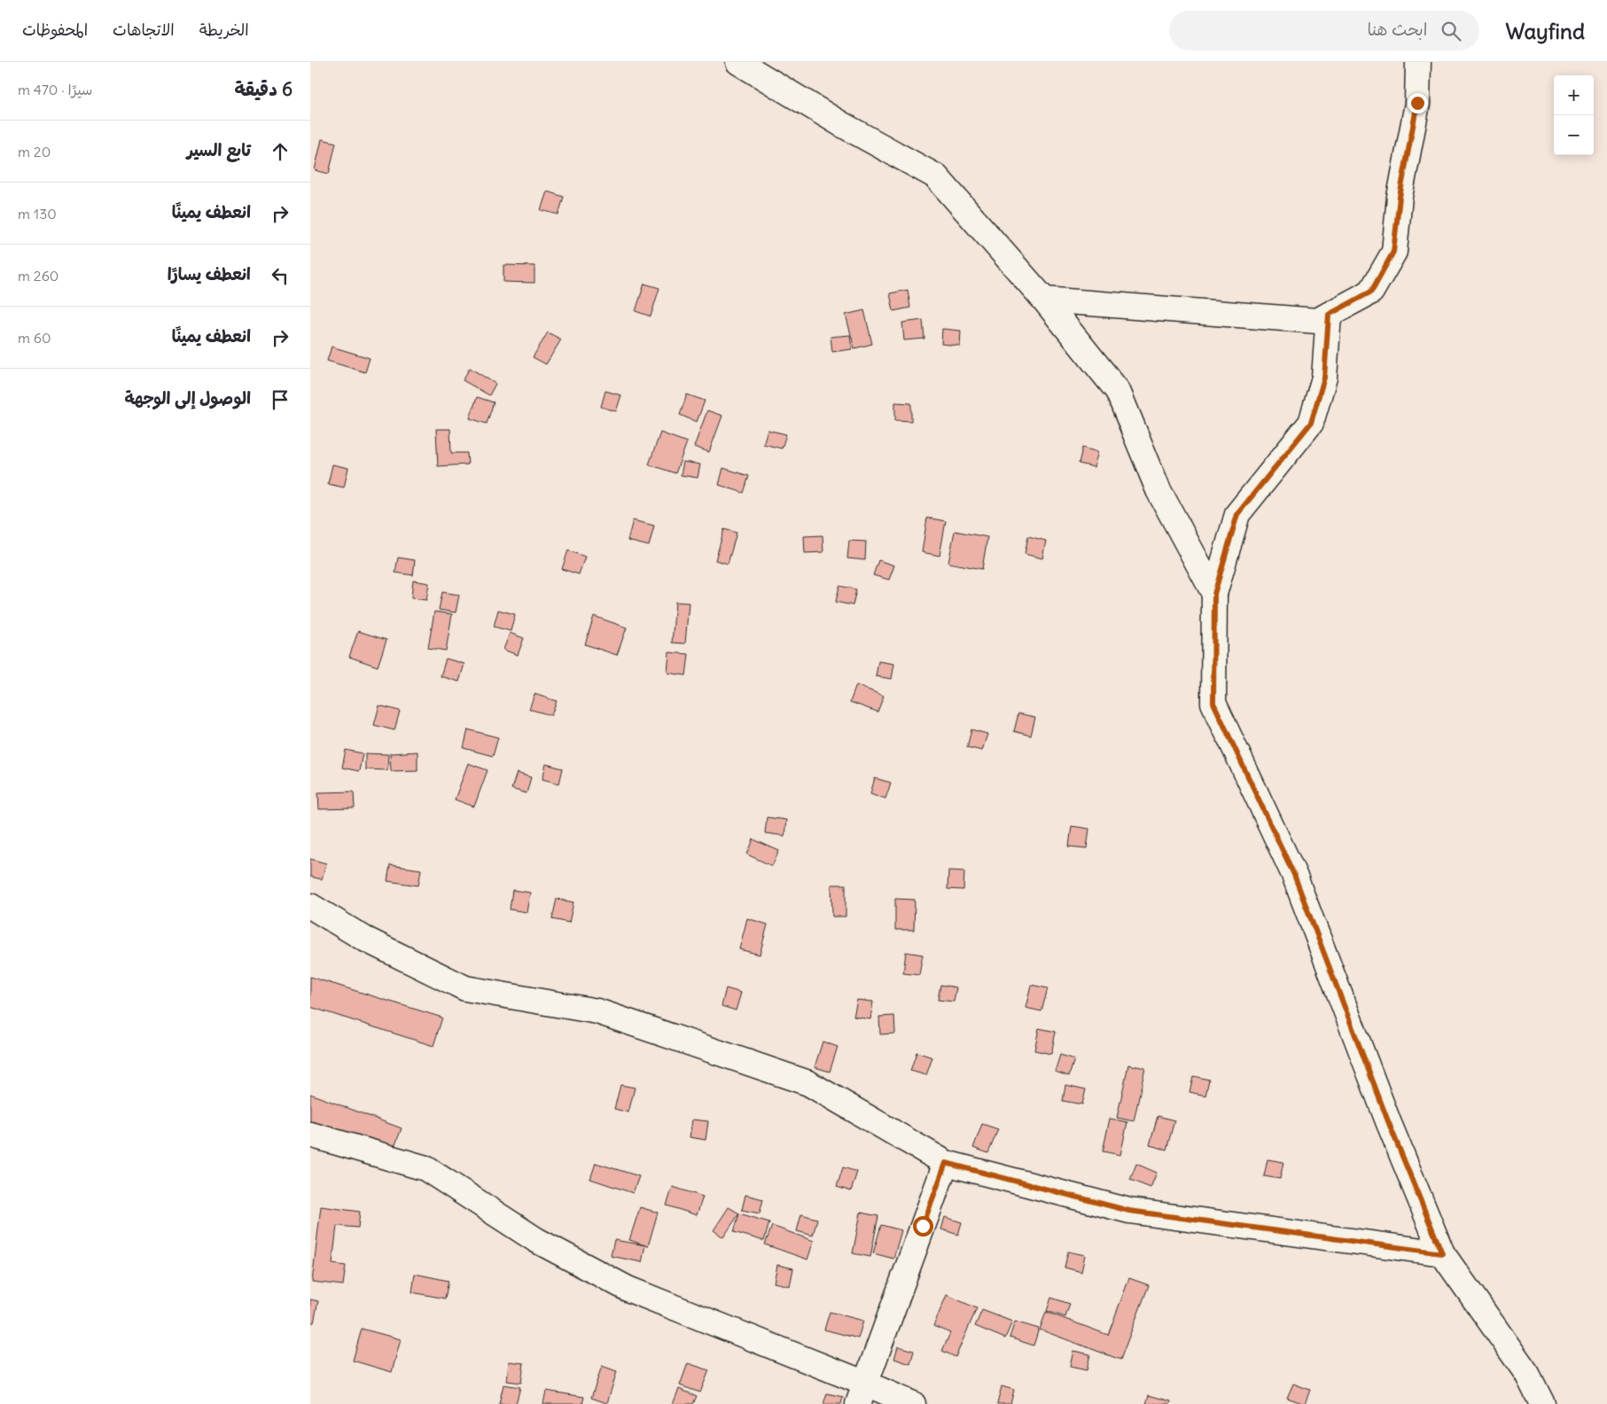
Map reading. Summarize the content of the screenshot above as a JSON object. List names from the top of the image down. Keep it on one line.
{"page":{"header":"Wayfind","search":"ابحث هنا","nav":["الخريطة","الاتجاهات","المحفوظات"],"heading":["6 دقيقة","سيرًا · 470 m"],"map_buttons":["+","−"],"list":[["تابع السير","20 m"],["انعطف يمينًا","130 m"],["انعطف يسارًا","260 m"],["انعطف يمينًا","60 m"],"الوصول إلى الوجهة"]}}
